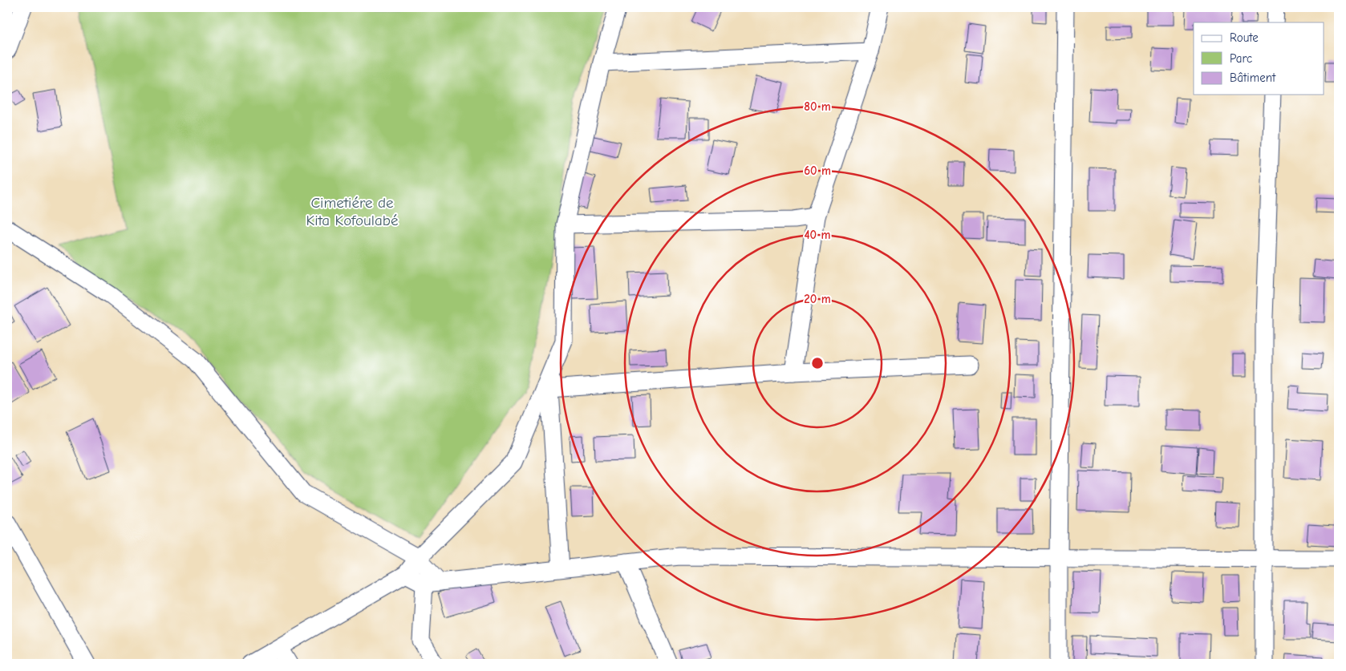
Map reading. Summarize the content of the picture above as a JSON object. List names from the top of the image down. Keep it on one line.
{"parks":["Cimetiére de Kita Kofoulabé"],"legend":["Route","Parc","Bâtiment"],"rings":["80 m","60 m","40 m","20 m"]}
